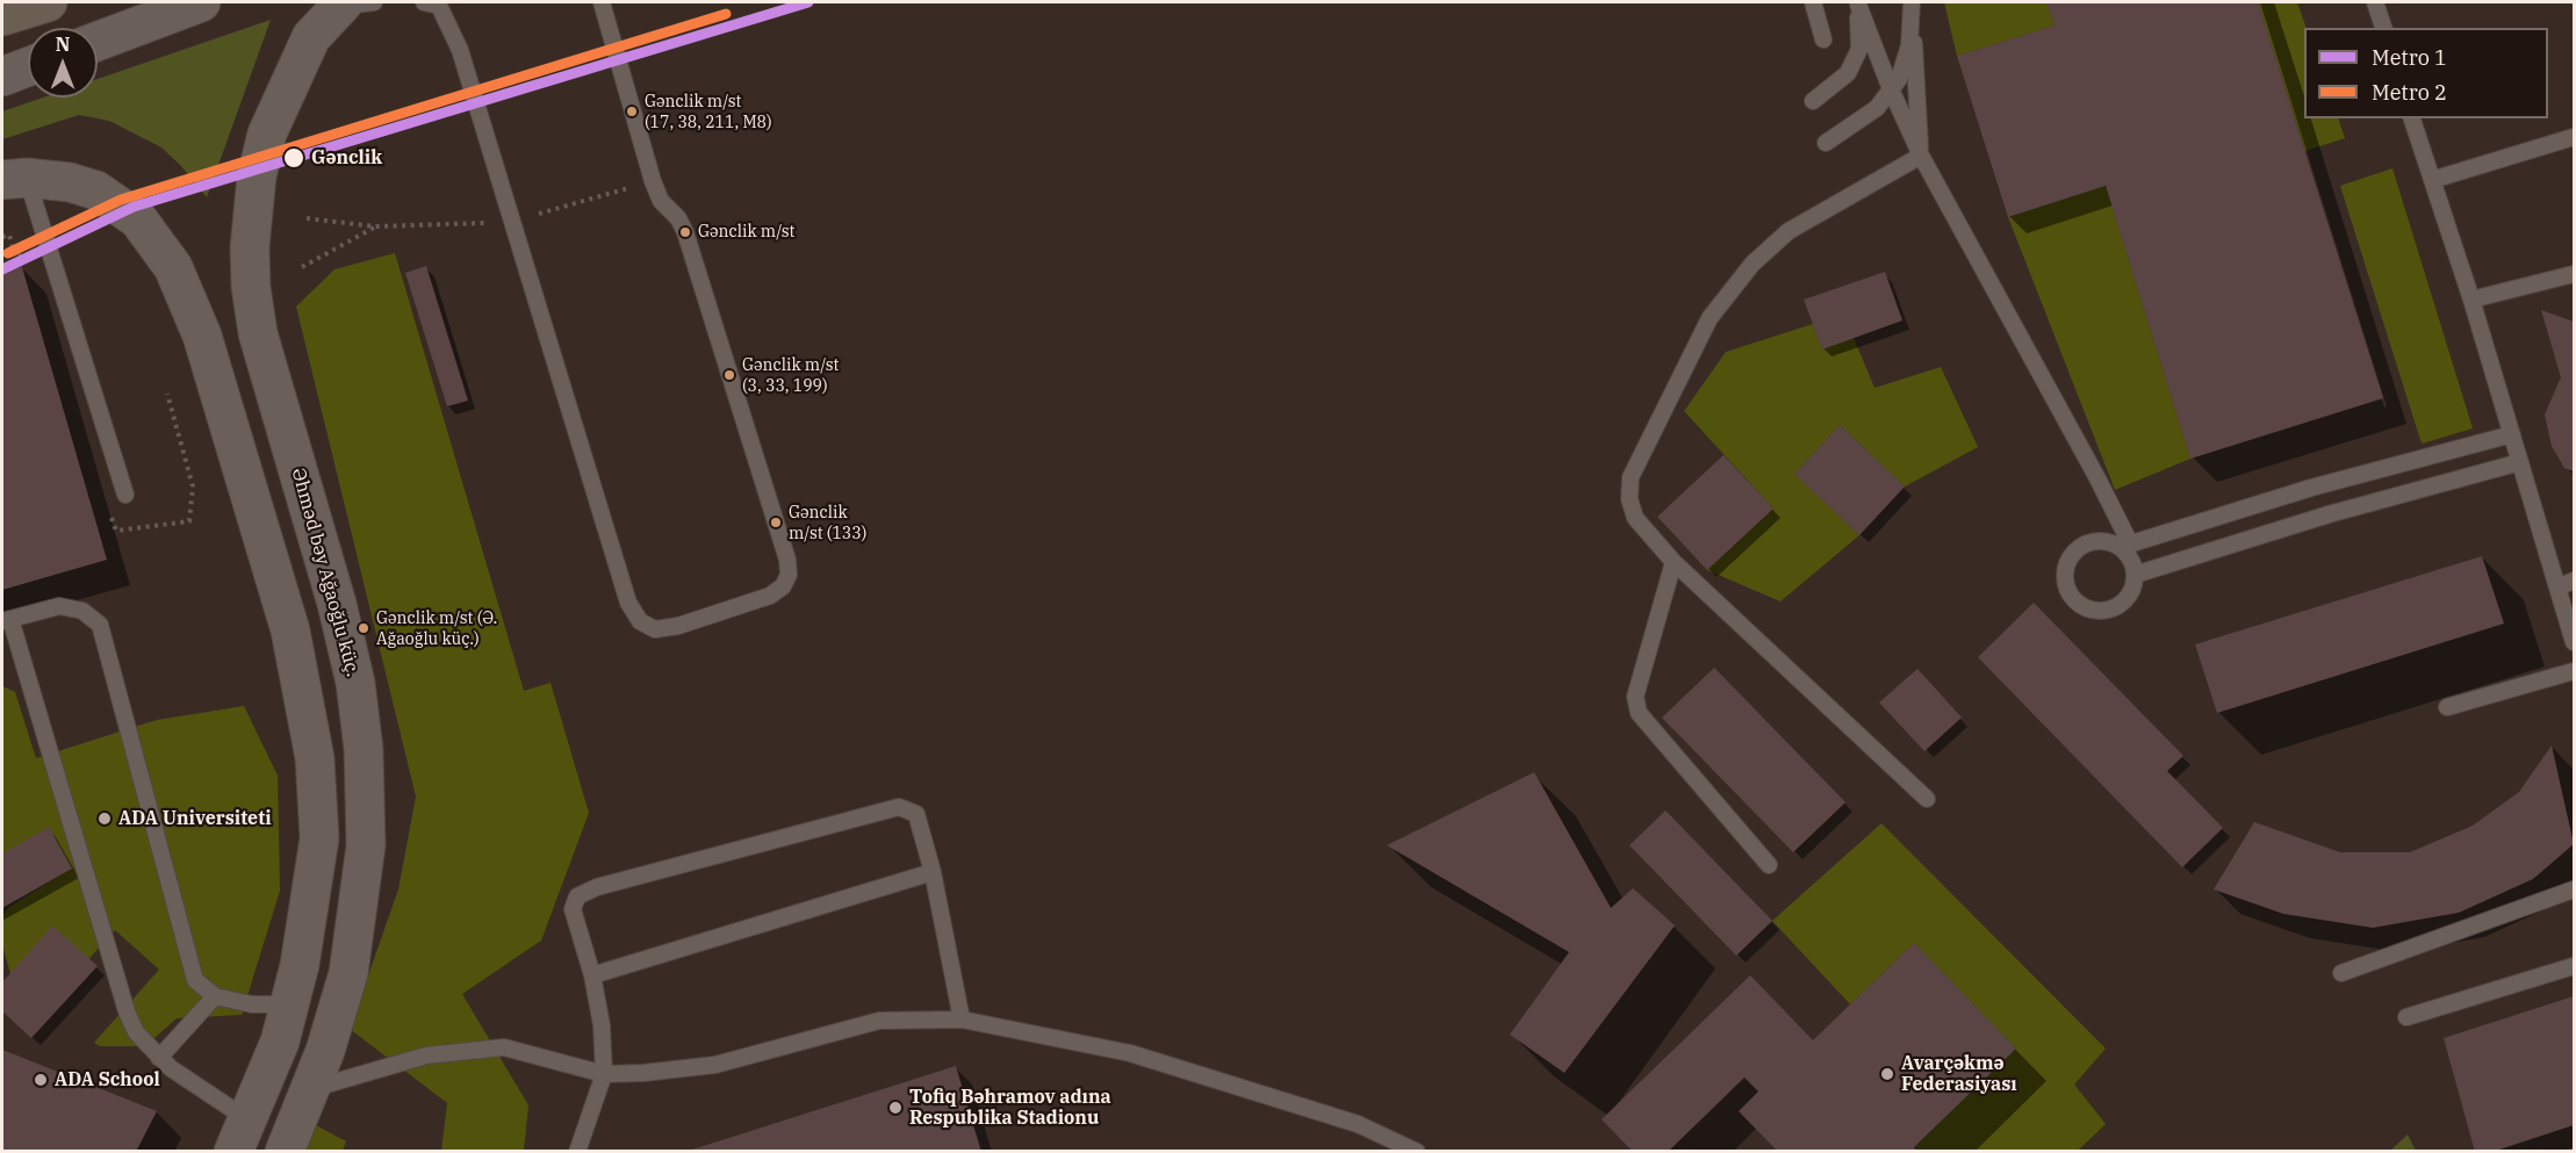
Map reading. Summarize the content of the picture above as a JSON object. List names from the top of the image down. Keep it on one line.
{"streets":{"street":["Əhməd bəy Ağaoğlu küç."]},"places":["Gənclik m/st (17, 38, 211, M8)","Gənclik","Gənclik m/st","Gənclik m/st (3, 33, 199)","Gənclik m/st (133)","Gənclik m/st (Ə. Ağaoğlu küç.)","ADA Universiteti","Avarçəkmə Federasiyası","ADA School","Tofiq Bəhramov adına Respublika Stadionu"],"lines":["metro line 1","metro line 2"],"legend":["Metro 1","Metro 2"],"north":"top"}
